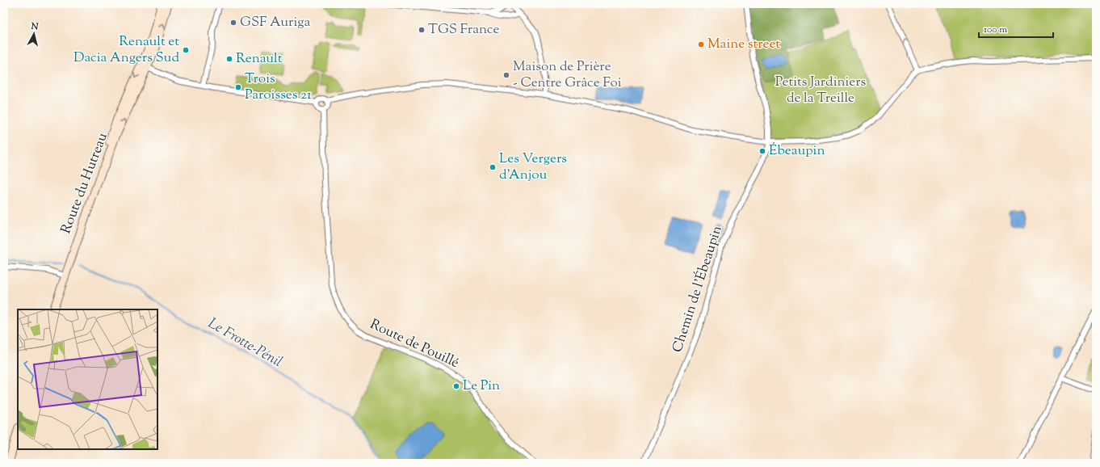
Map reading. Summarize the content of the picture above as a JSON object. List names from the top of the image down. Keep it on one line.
{"streets":{"street":["Route du Hutreau","Chemin de l'Ébeaupin","Route de Pouillé"]},"water":["Le Frotte-Pénil"],"parks":["Petits Jardiniers de la Treille"],"places":["GSF Auriga","TGS France","Maine street","Renault et Dacia Angers Sud","Renault","Maison de Prière - Centre Grâce Foi","Trois Paroisses 21","Ébeaupin","Les Vergers d'Anjou","Le Pin"],"scale_bar":"100 m","north":"top"}
